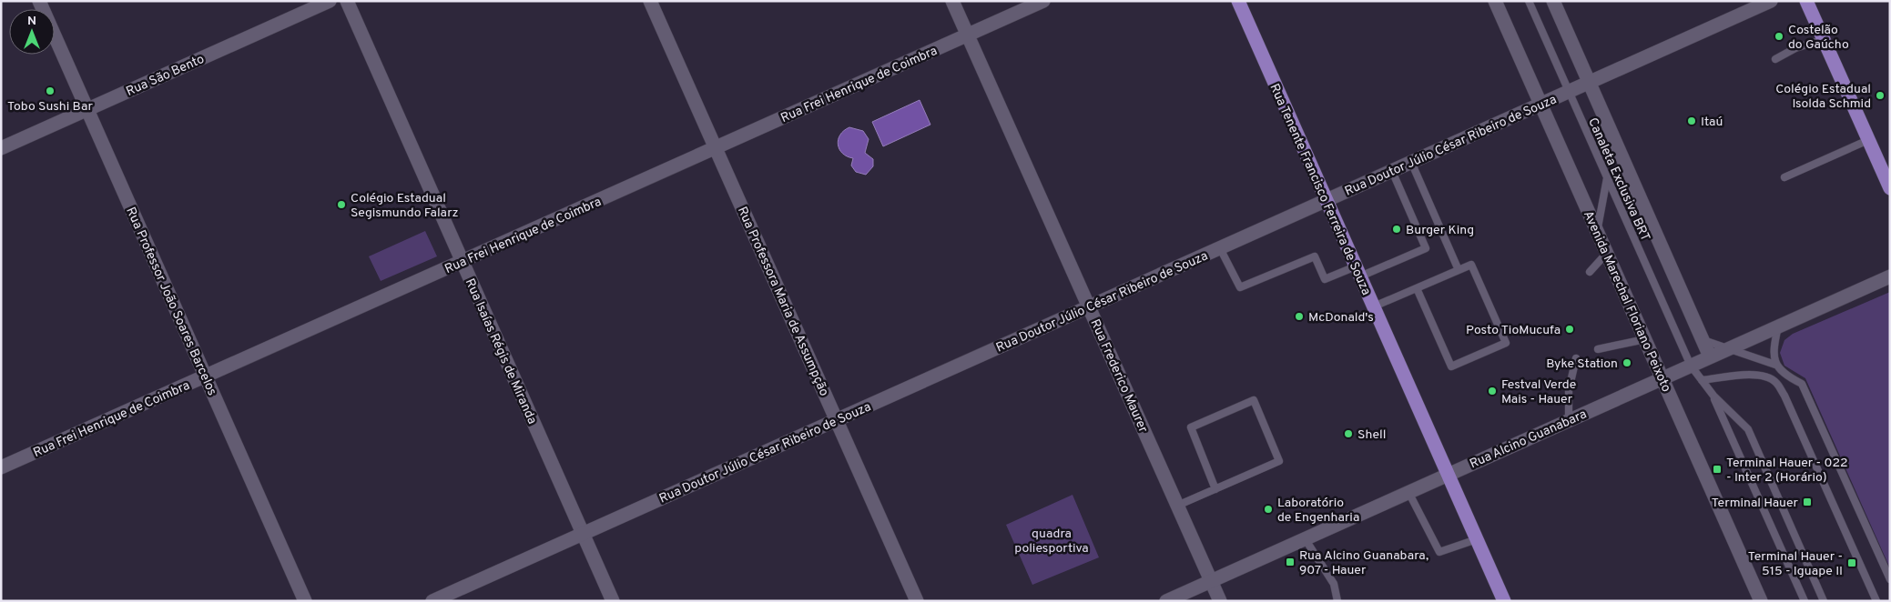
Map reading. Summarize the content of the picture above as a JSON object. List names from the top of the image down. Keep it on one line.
{"streets":{"main road":["Rua Tenente Francisco Ferreira de Souza"],"street":["Rua São Bento","Rua Frei Henrique de Coimbra","Rua Doutor Júlio César Ribeiro de Souza","Rua Professor João Soares Barcelos","Rua Professora Maria de Assumpção","Avenida Marechal Floriano Peixoto","Rua Isaías Régis de Miranda","Rua Frederico Maurer","Rua Alcino Guanabara"],"lane":["Canaleta Exclusiva BRT"]},"crossings":[["Rua São Bento","Rua Professor João Soares Barcelos"],["Rua Frei Henrique de Coimbra","Rua Professor João Soares Barcelos"],["Rua Frei Henrique de Coimbra","Rua Professora Maria de Assumpção"],["Rua Frei Henrique de Coimbra","Rua Isaías Régis de Miranda"],["Rua Frei Henrique de Coimbra","Rua Frederico Maurer"],["Rua Doutor Júlio César Ribeiro de Souza","Canaleta Exclusiva BRT"],["Rua Doutor Júlio César Ribeiro de Souza","Rua Tenente Francisco Ferreira de Souza"],["Rua Doutor Júlio César Ribeiro de Souza","Rua Professora Maria de Assumpção"],["Rua Doutor Júlio César Ribeiro de Souza","Avenida Marechal Floriano Peixoto"],["Rua Doutor Júlio César Ribeiro de Souza","Rua Isaías Régis de Miranda"],["Rua Doutor Júlio César Ribeiro de Souza","Rua Frederico Maurer"],["Canaleta Exclusiva BRT","Rua Alcino Guanabara"],["Rua Tenente Francisco Ferreira de Souza","Rua Alcino Guanabara"],["Avenida Marechal Floriano Peixoto","Rua Alcino Guanabara"],["Rua Frederico Maurer","Rua Alcino Guanabara"]],"parks":["quadra poliesportiva"],"places":{"other":["Costelão do Gaúcho","Tobo Sushi Bar","Colégio Estadual Isolda Schmid","Itaú","Colégio Estadual Segismundo Falarz","Burger King","McDonald's","Posto TioMucufa","Byke Station","Festval Verde Mais - Hauer","Shell","Laboratório de Engenharia"],"transit":["Terminal Hauer - 022 - Inter 2 (Horário)","Terminal Hauer","Rua Alcino Guanabara, 907 - Hauer","Terminal Hauer - 515 - Iguape II"]},"north":"top"}
